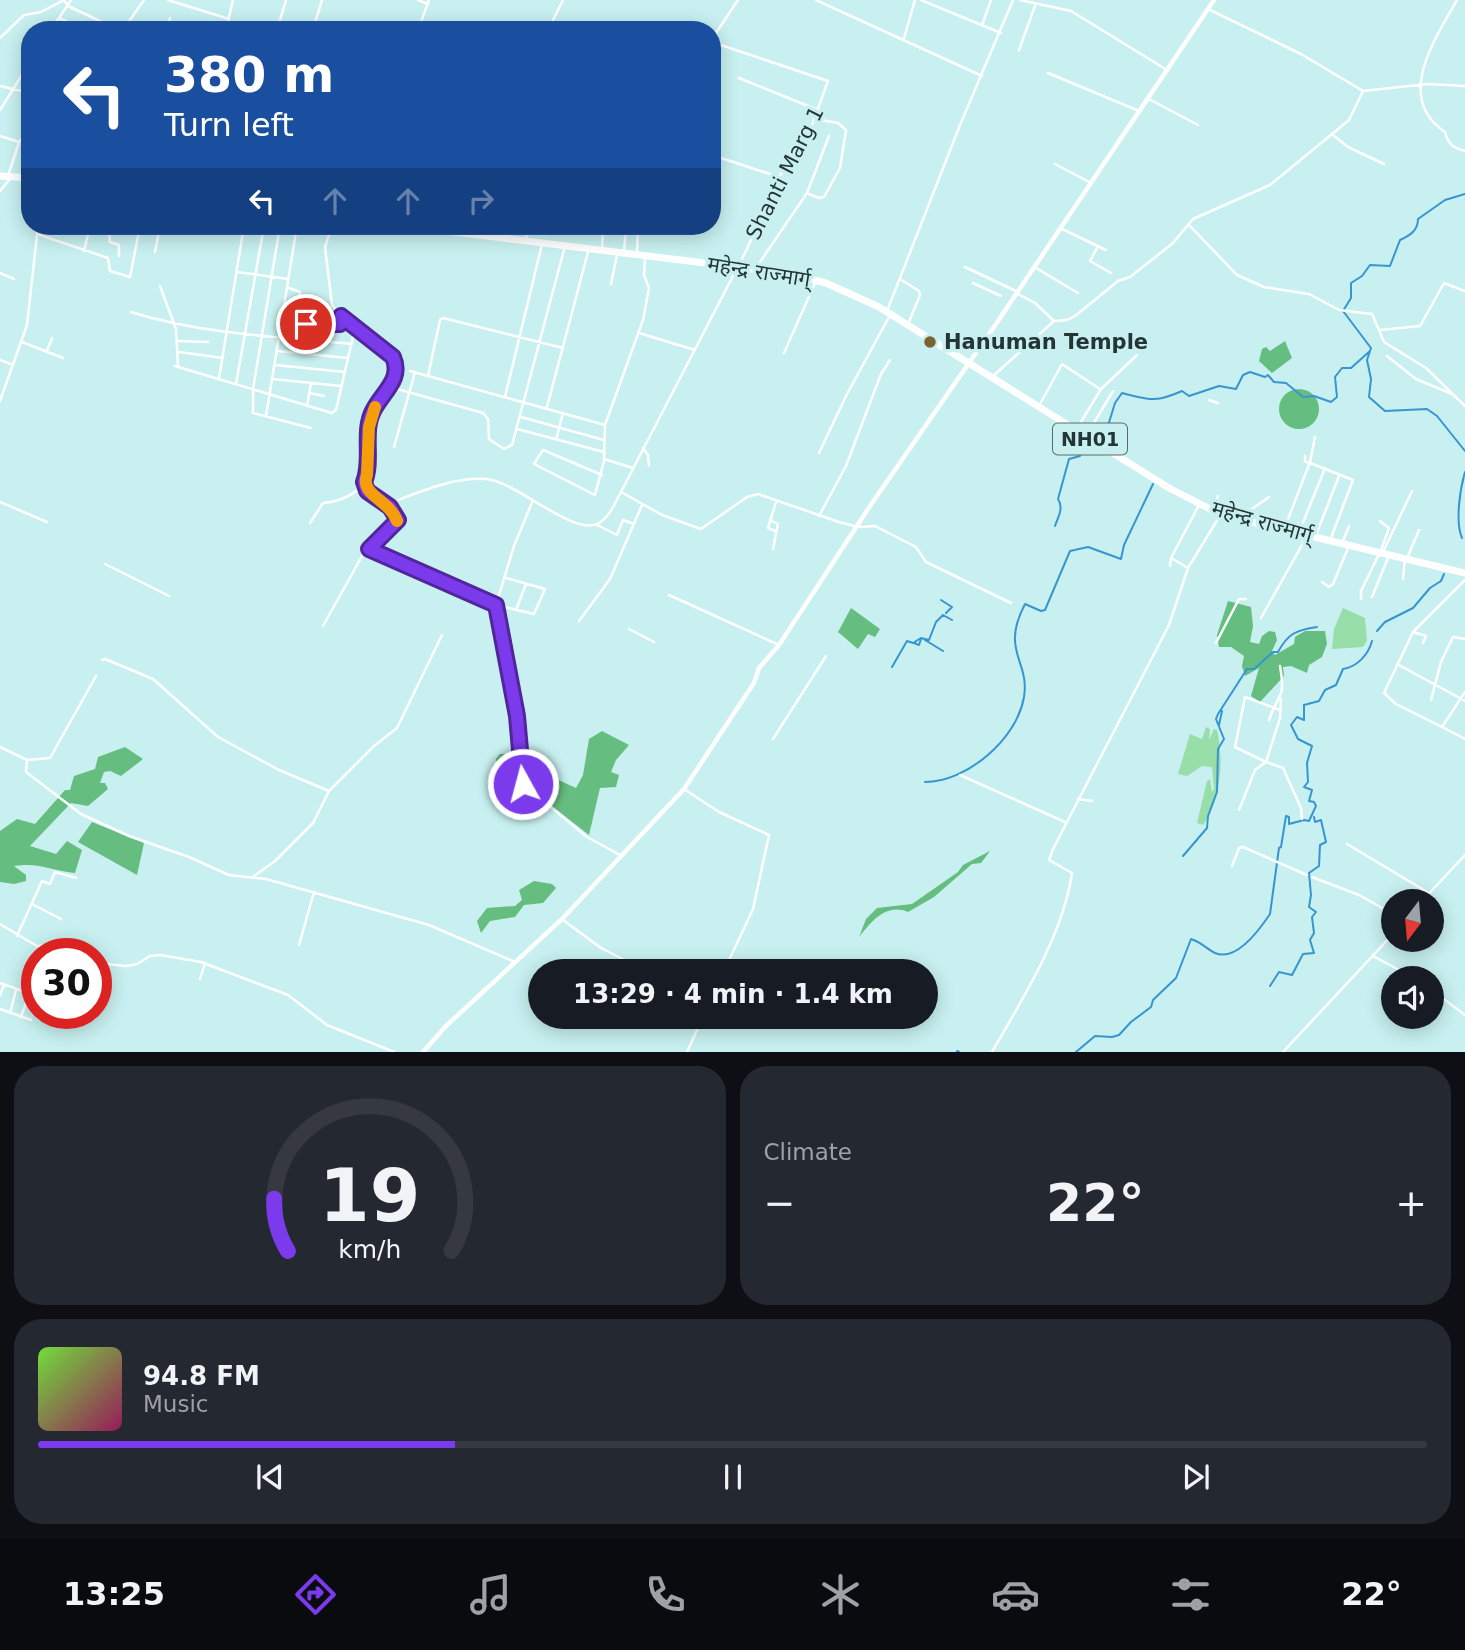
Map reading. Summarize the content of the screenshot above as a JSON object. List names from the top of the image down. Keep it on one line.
{"streets":{"highway":["महेन्द्र राज्मार्ग्","NH01"],"street":["Shanti Marg 1"]},"crossings":[["Shanti Marg 1","महेन्द्र राज्मार्ग्"]],"places":["Hanuman Temple"],"north":"bottom","page":{"turn":["380 m","Turn left"],"limit":"30","trip":"13:29 · 4 min · 1.4 km","tile":"Climate","heat":["−","22°","+"],"song":["94.8 FM","Music"],"tabs":["13:25","22°"],"gauge":["19","km/h"]}}
